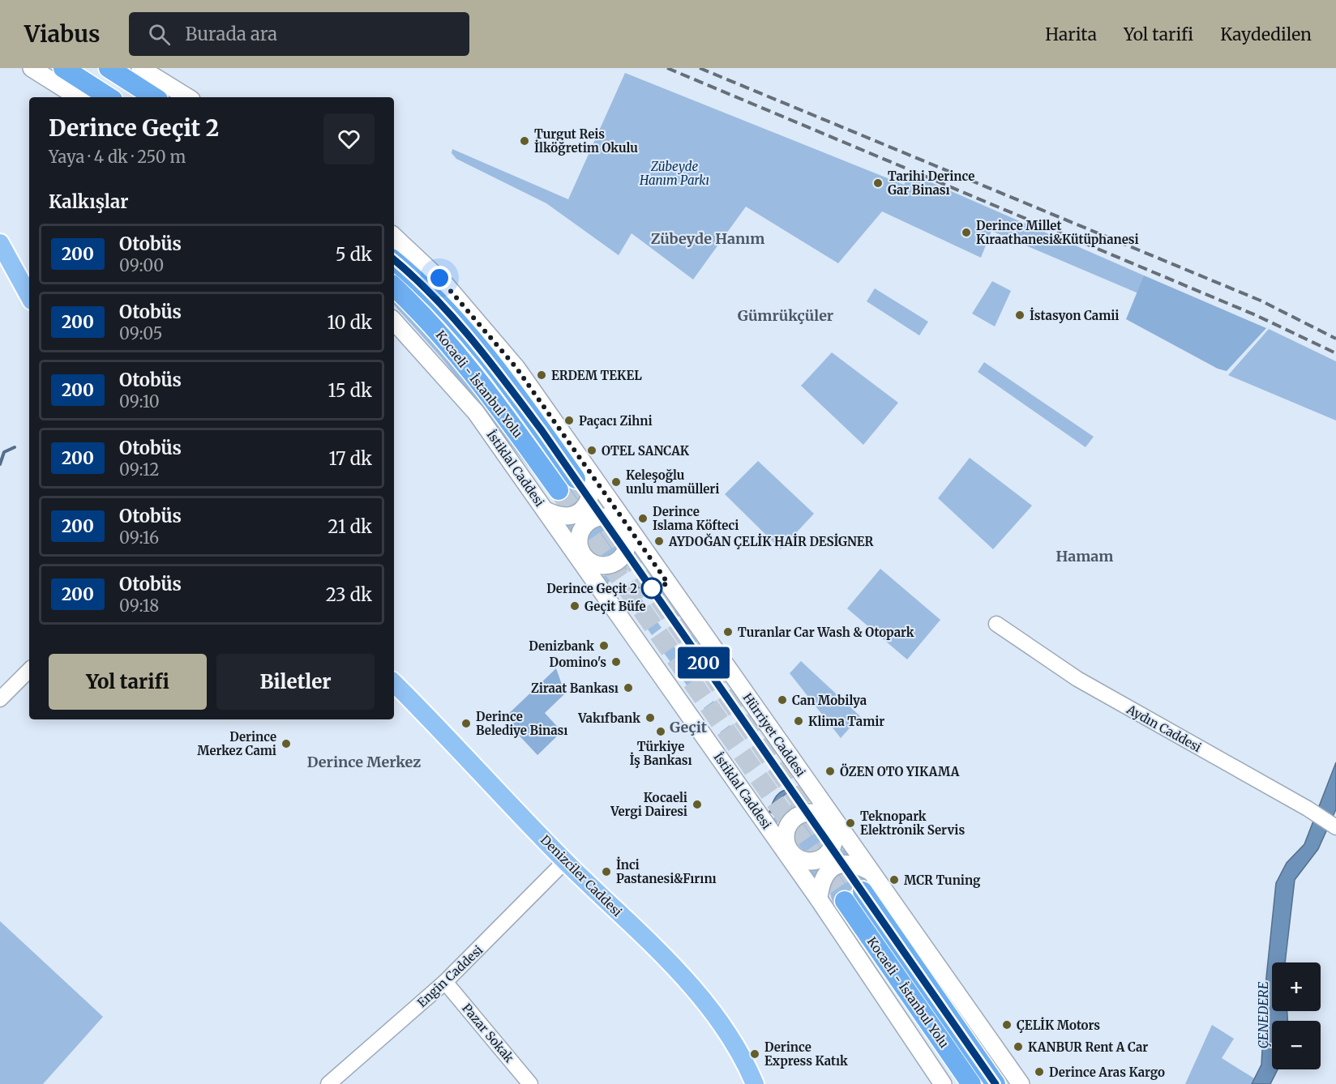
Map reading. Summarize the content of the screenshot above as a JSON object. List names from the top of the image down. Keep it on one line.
{"streets":{"highway":["Kocaeli - İstanbul Yolu"],"main road":["İstiklal Caddesi","Hürriyet Caddesi","Denizciler Caddesi"],"street":["Aydın Caddesi","Engin Caddesi","Pazar Sokak"]},"crossings":[["İstiklal Caddesi","Hürriyet Caddesi"],["Denizciler Caddesi","Engin Caddesi"],["Engin Caddesi","Pazar Sokak"]],"districts":["Zübeyde Hanım","Gümrükçüler","Hamam","Geçit","Derince Merkez"],"water":["ÇENEDERE"],"parks":["Zübeyde Hanım Parkı"],"places":["Turgut Reis İlköğretim Okulu","Tarihi Derince Gar Binası","Derince Millet Kıraathanesi&Kütüphanesi","İstasyon Camii","ERDEM TEKEL","Paçacı Zihni","OTEL SANCAK","Keleşoğlu unlu mamülleri","Derince Islama Köfteci","AYDOĞAN ÇELİK HAİR DESİGNER","Derince Geçit 2","Geçit Büfe","Turanlar Car Wash & Otopark","Denizbank","Domino's","Ziraat Bankası","Can Mobilya","Vakıfbank","Klima Tamir","Derince Belediye Binası","Türkiye İş Bankası","Derince Merkez Cami","ÖZEN OTO YIKAMA","Kocaeli Vergi Dairesi","Teknopark Elektronik Servis","İnci Pastanesi&Fırını","MCR Tuning","ÇELİK Motors","KANBUR Rent A Car","Derince Express Katık","Derince Aras Kargo"],"lines":["bus line 200"],"page":{"header":"Viabus","search":"Burada ara","nav":["Harita","Yol tarifi","Kaydedilen"],"on_map":"200","heading":[["Derince Geçit 2","Yaya · 4 dk · 250 m"],"Kalkışlar"],"list":[{"mark":"200","name":"Otobüs","note":"09:00","value":"5 dk"},{"mark":"200","name":"Otobüs","note":"09:05","value":"10 dk"},{"mark":"200","name":"Otobüs","note":"09:10","value":"15 dk"},{"mark":"200","name":"Otobüs","note":"09:12","value":"17 dk"},{"mark":"200","name":"Otobüs","note":"09:16","value":"21 dk"},{"mark":"200","name":"Otobüs","note":"09:18","value":"23 dk"}],"buttons":["Yol tarifi","Biletler"],"map_buttons":["+","−"]}}
